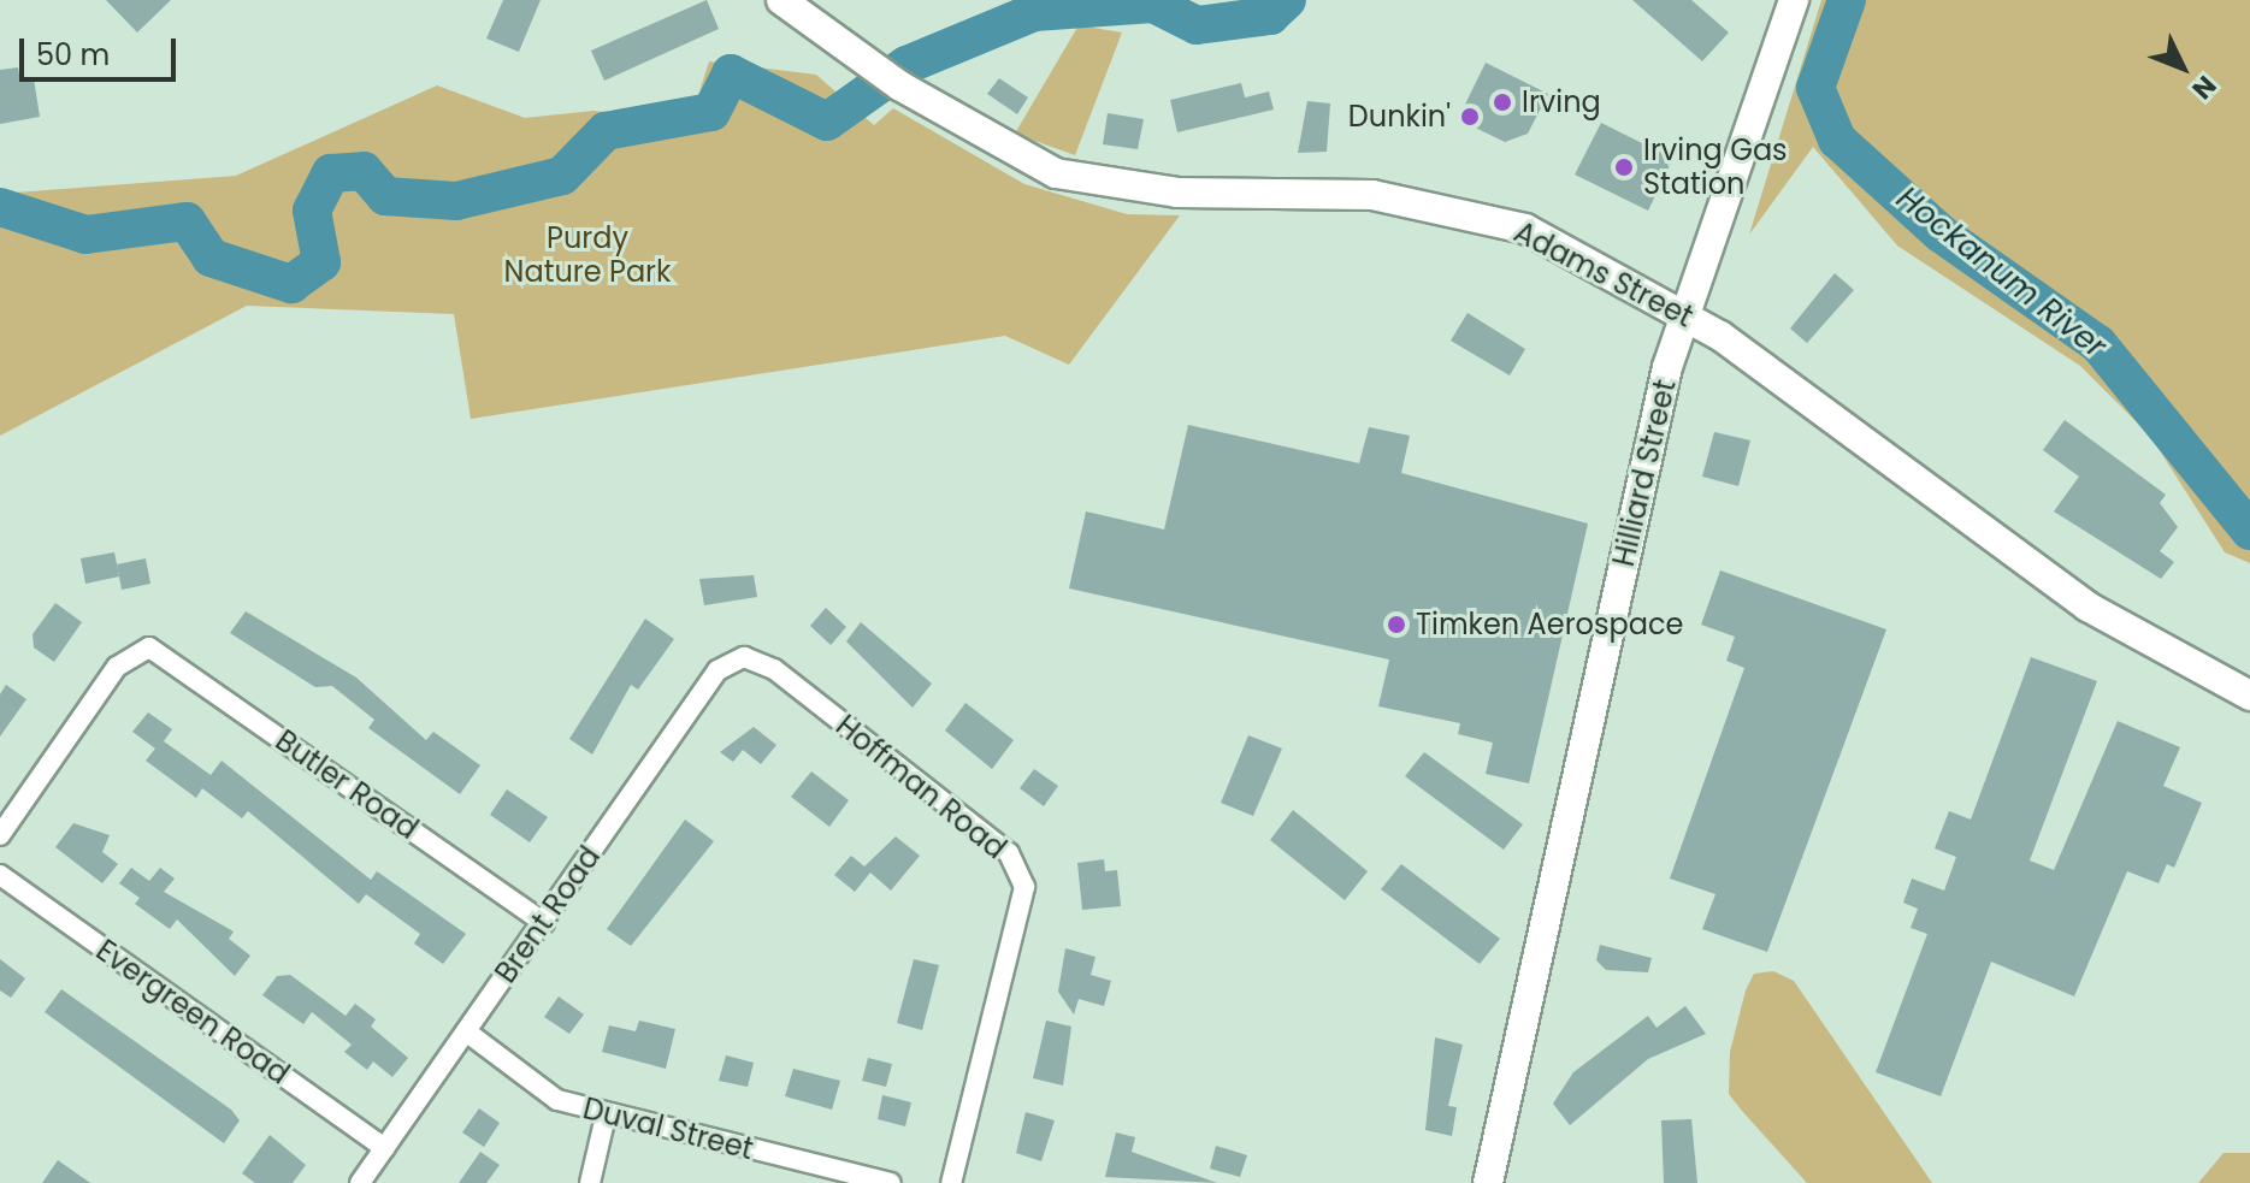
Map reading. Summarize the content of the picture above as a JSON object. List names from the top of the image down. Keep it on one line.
{"streets":{"main road":["Adams Street","Hilliard Street"],"street":["Butler Road","Hoffman Road","Brent Road","Evergreen Road","Duval Street"]},"crossings":[["Adams Street","Hilliard Street"],["Butler Road","Brent Road"],["Hoffman Road","Brent Road"],["Brent Road","Evergreen Road"],["Brent Road","Duval Street"]],"water":["Hockanum River"],"parks":["Purdy Nature Park"],"places":["Irving","Dunkin'","Irving Gas Station","Timken Aerospace"],"scale_bar":"50 m","north":"bottom right"}
